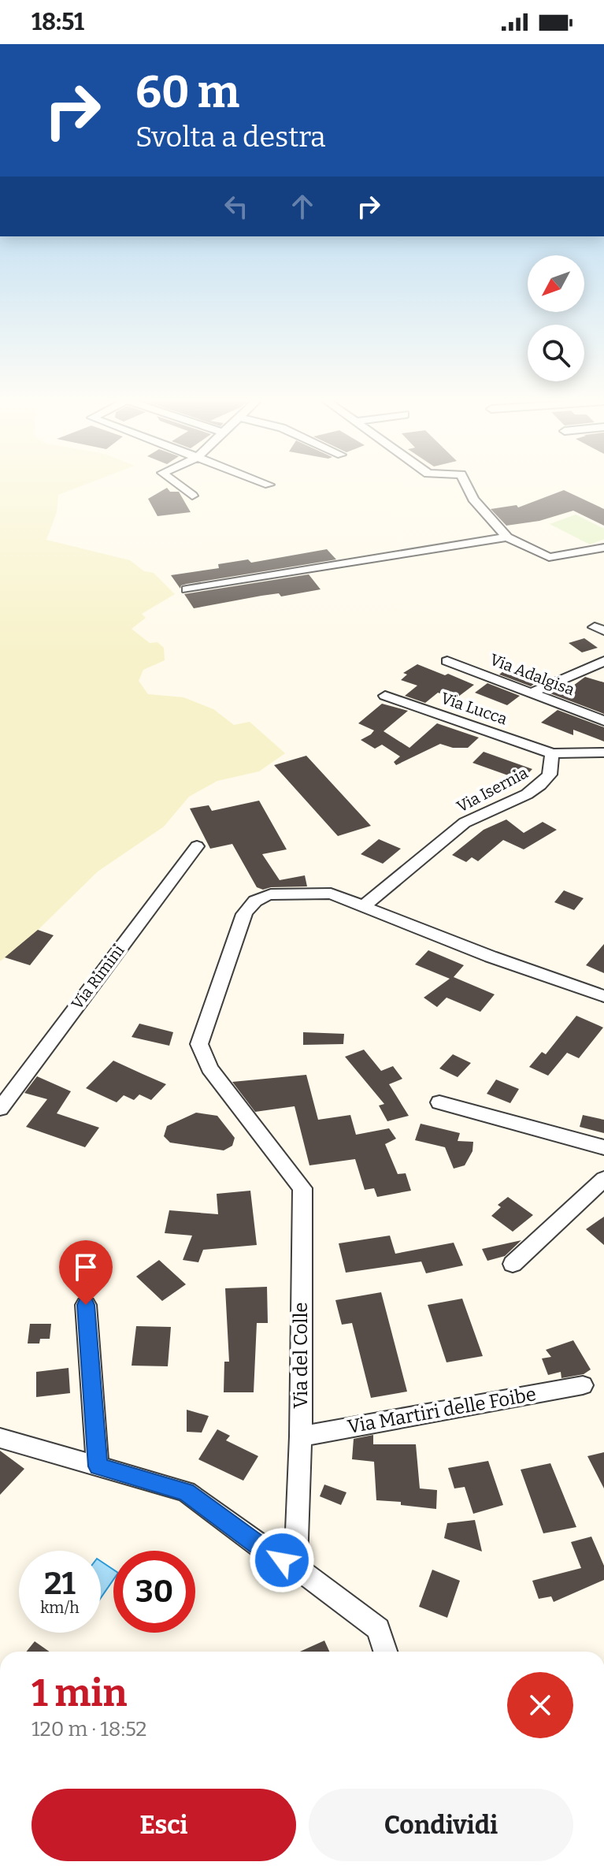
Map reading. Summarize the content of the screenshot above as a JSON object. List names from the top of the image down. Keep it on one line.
{"streets":{"street":["Via Adalgisa","Via Lucca","Via Isernia","Via Rimini","Via del Colle","Via Martiri delle Foibe"]},"crossings":[["Via Lucca","Via Isernia"],["Via Isernia","Via del Colle"],["Via del Colle","Via Martiri delle Foibe"]],"north":"bottom left","page":{"status":"18:51","turn":["60 m","Svolta a destra"],"speed":"21 km/h","limit":"30","heading":["1 min","120 m · 18:52"],"buttons":["Esci","Condividi"]}}
